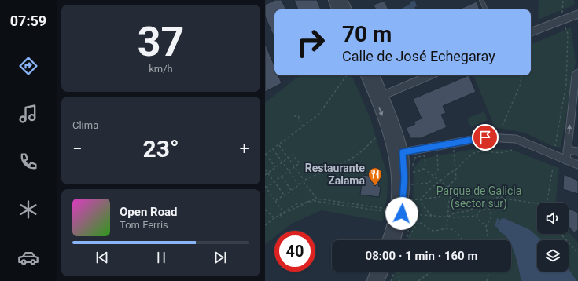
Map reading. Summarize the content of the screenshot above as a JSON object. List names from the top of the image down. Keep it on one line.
{"parks":["Parque de Galicia (sector sur)"],"places":{"restaurant":["Restaurante Zalama"]},"page":{"tabs":"07:59","tile":[["37","km/h"],"Clima"],"turn":["70 m","Calle de José Echegaray"],"heat":["−","23°","+"],"song":["Open Road","Tom Ferris"],"limit":"40","trip":"08:00 · 1 min · 160 m"}}
